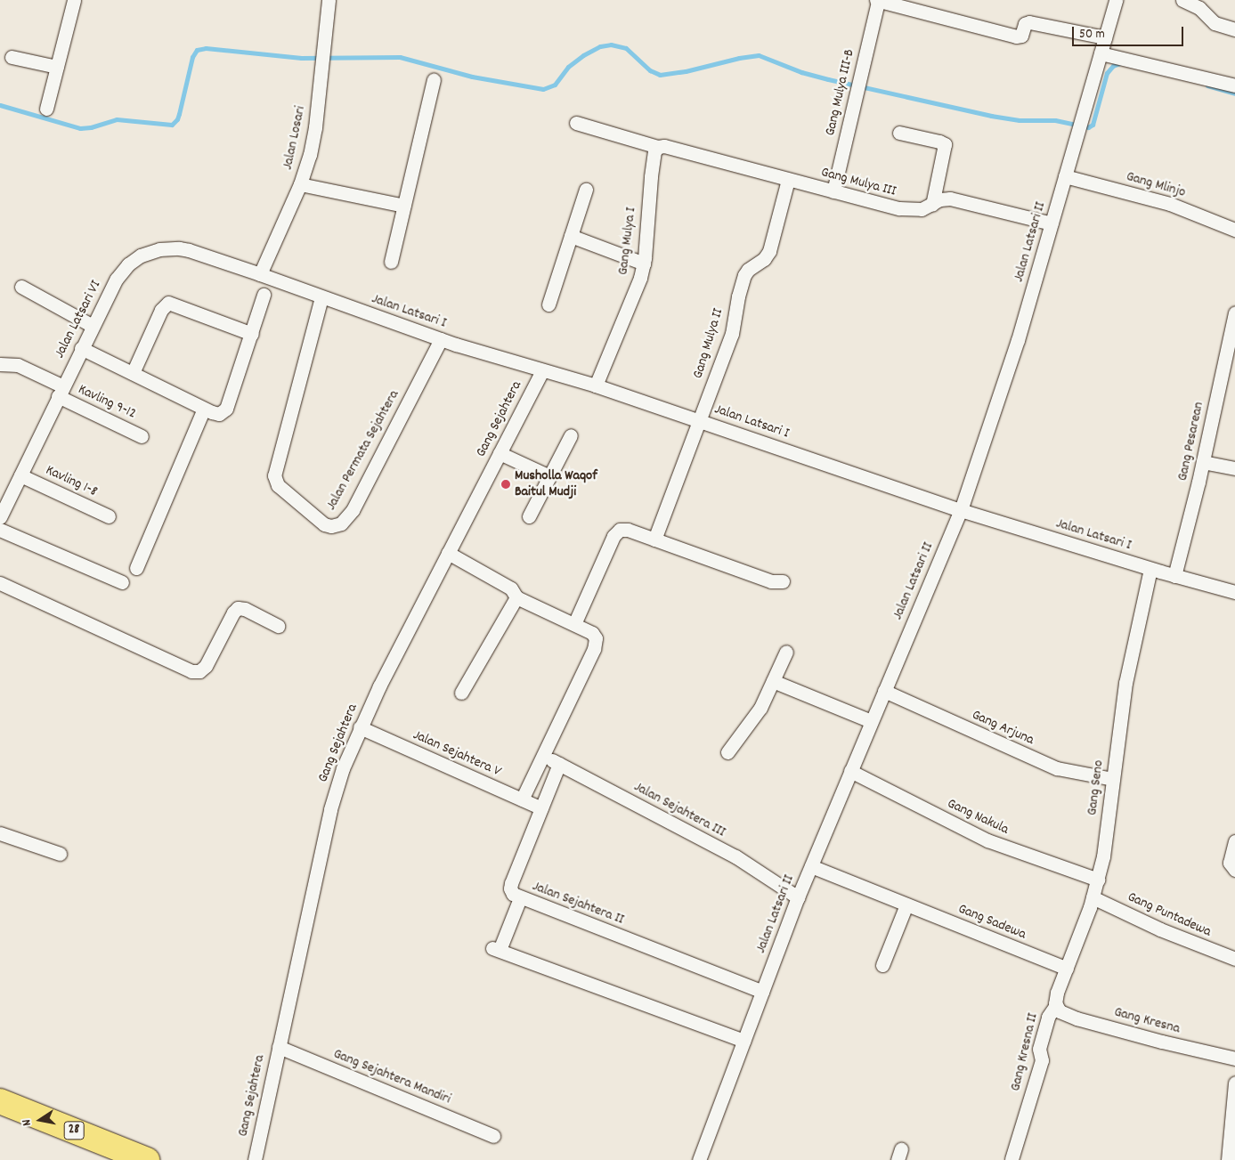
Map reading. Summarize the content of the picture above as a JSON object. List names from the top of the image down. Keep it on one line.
{"streets":{"highway":["28"],"street":["Gang Mulya III-B","Jalan Losari","Gang Mulya III","Gang Mlinjo","Gang Mulya I","Jalan Latsari II","Jalan Latsari I","Jalan Latsari VI","Gang Mulya II","Kavling 9-12","Gang Sejahtera","Gang Pesarean","Jalan Permata Sejahtera","Kavling 1-8","Gang Arjuna","Jalan Sejahtera V","Gang Seno","Jalan Sejahtera III","Gang Nakula","Jalan Sejahtera II","Gang Puntadewa","Gang Sadewa","Gang Kresna","Gang Kresna II","Gang Sejahtera Mandiri"]},"crossings":[["Gang Mulya III-B","Gang Mulya III"],["Jalan Losari","Jalan Latsari I"],["Jalan Losari","Jalan Latsari VI"],["Gang Mulya III","Gang Mulya I"],["Gang Mulya III","Jalan Latsari II"],["Gang Mulya III","Gang Mulya II"],["Gang Mlinjo","Jalan Latsari II"],["Gang Mulya I","Jalan Latsari I"],["Jalan Latsari II","Jalan Latsari I"],["Jalan Latsari II","Gang Arjuna"],["Jalan Latsari II","Jalan Sejahtera III"],["Jalan Latsari II","Gang Nakula"],["Jalan Latsari II","Jalan Sejahtera II"],["Jalan Latsari II","Gang Sadewa"],["Jalan Latsari I","Jalan Latsari VI"],["Jalan Latsari I","Gang Mulya II"],["Jalan Latsari I","Gang Sejahtera"],["Jalan Latsari I","Gang Pesarean"],["Jalan Latsari I","Jalan Permata Sejahtera"],["Jalan Latsari I","Gang Seno"],["Jalan Latsari VI","Kavling 9-12"],["Jalan Latsari VI","Kavling 1-8"],["Gang Sejahtera","Jalan Sejahtera V"],["Gang Sejahtera","Gang Sejahtera Mandiri"],["Gang Arjuna","Gang Seno"],["Jalan Sejahtera V","Jalan Sejahtera II"],["Gang Seno","Gang Nakula"],["Gang Seno","Gang Puntadewa"],["Gang Seno","Gang Sadewa"],["Gang Seno","Gang Kresna"],["Gang Seno","Gang Kresna II"],["Jalan Sejahtera III","Jalan Sejahtera II"],["Gang Kresna","Gang Kresna II"]],"places":["Musholla Waqof Baitul Mudji"],"scale_bar":"50 m","north":"left"}
